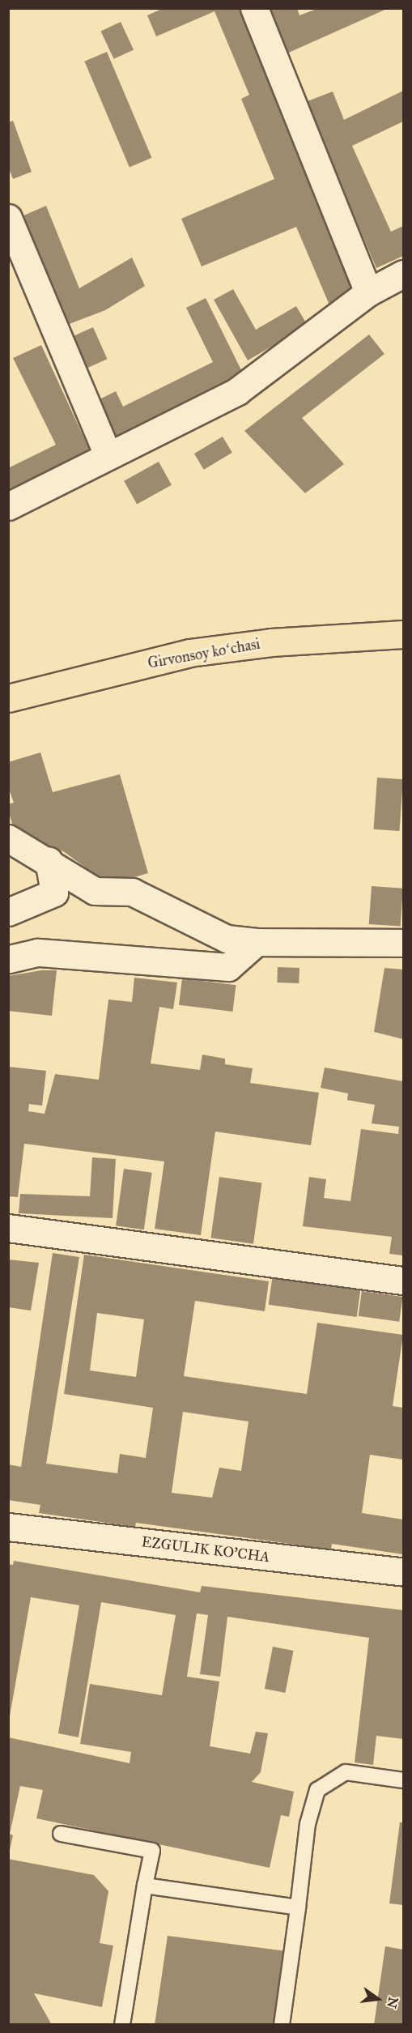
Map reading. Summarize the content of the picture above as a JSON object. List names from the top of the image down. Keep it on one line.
{"streets":{"main road":["Girvonsoy koʻchasi"],"street":["EZGULIK KO'CHA"]},"north":"right"}
